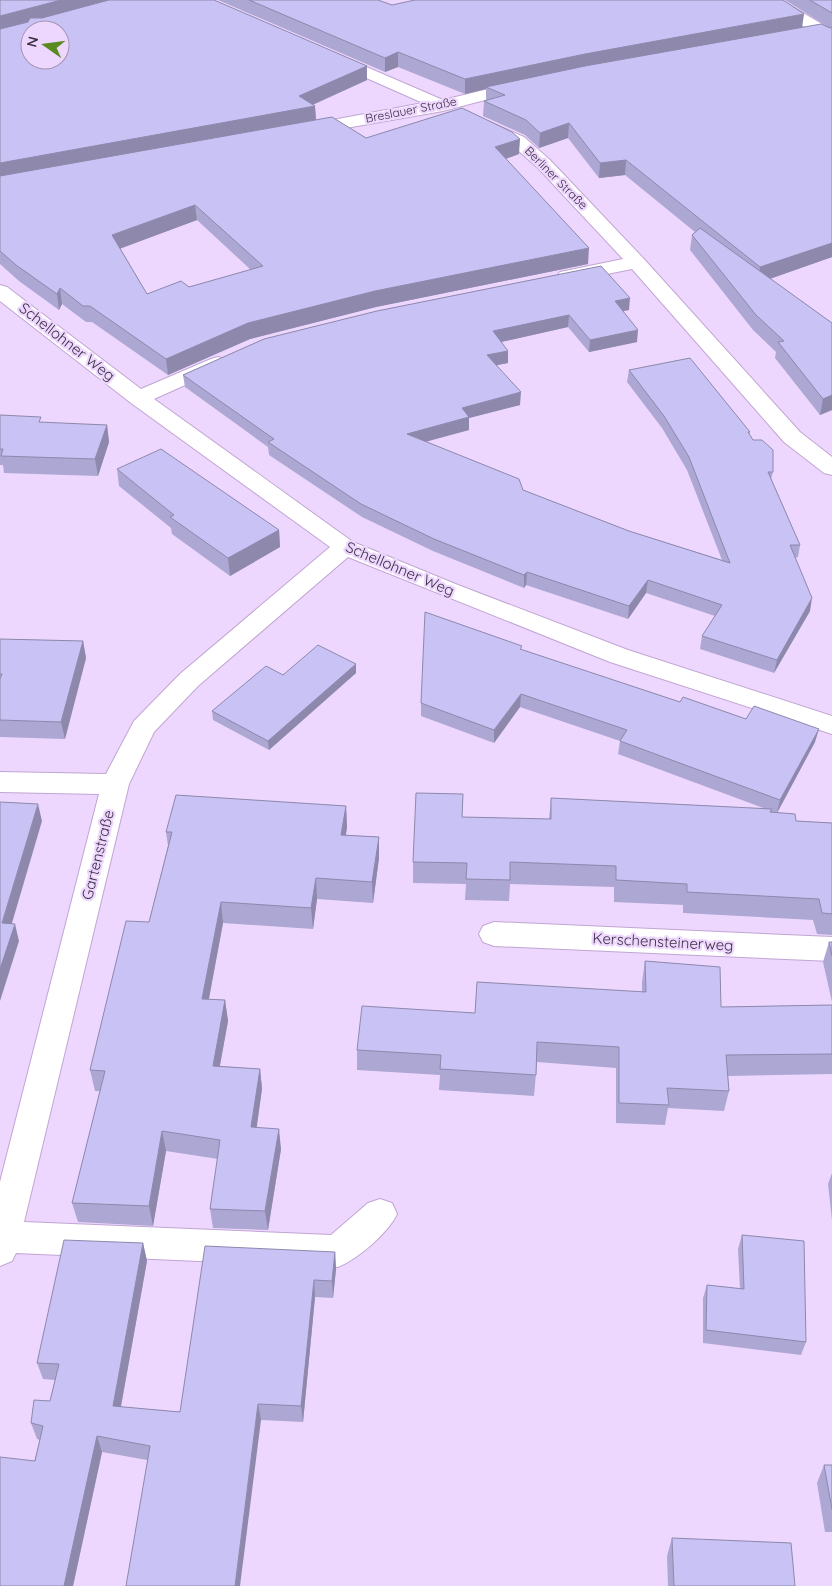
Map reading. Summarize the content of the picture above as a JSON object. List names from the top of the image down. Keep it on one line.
{"streets":{"street":["Breslauer Straße","Berliner Straße","Schellohner Weg","Gartenstraße","Kerschensteinerweg"]},"crossings":[["Breslauer Straße","Berliner Straße"],["Schellohner Weg","Gartenstraße"]],"north":"left"}
